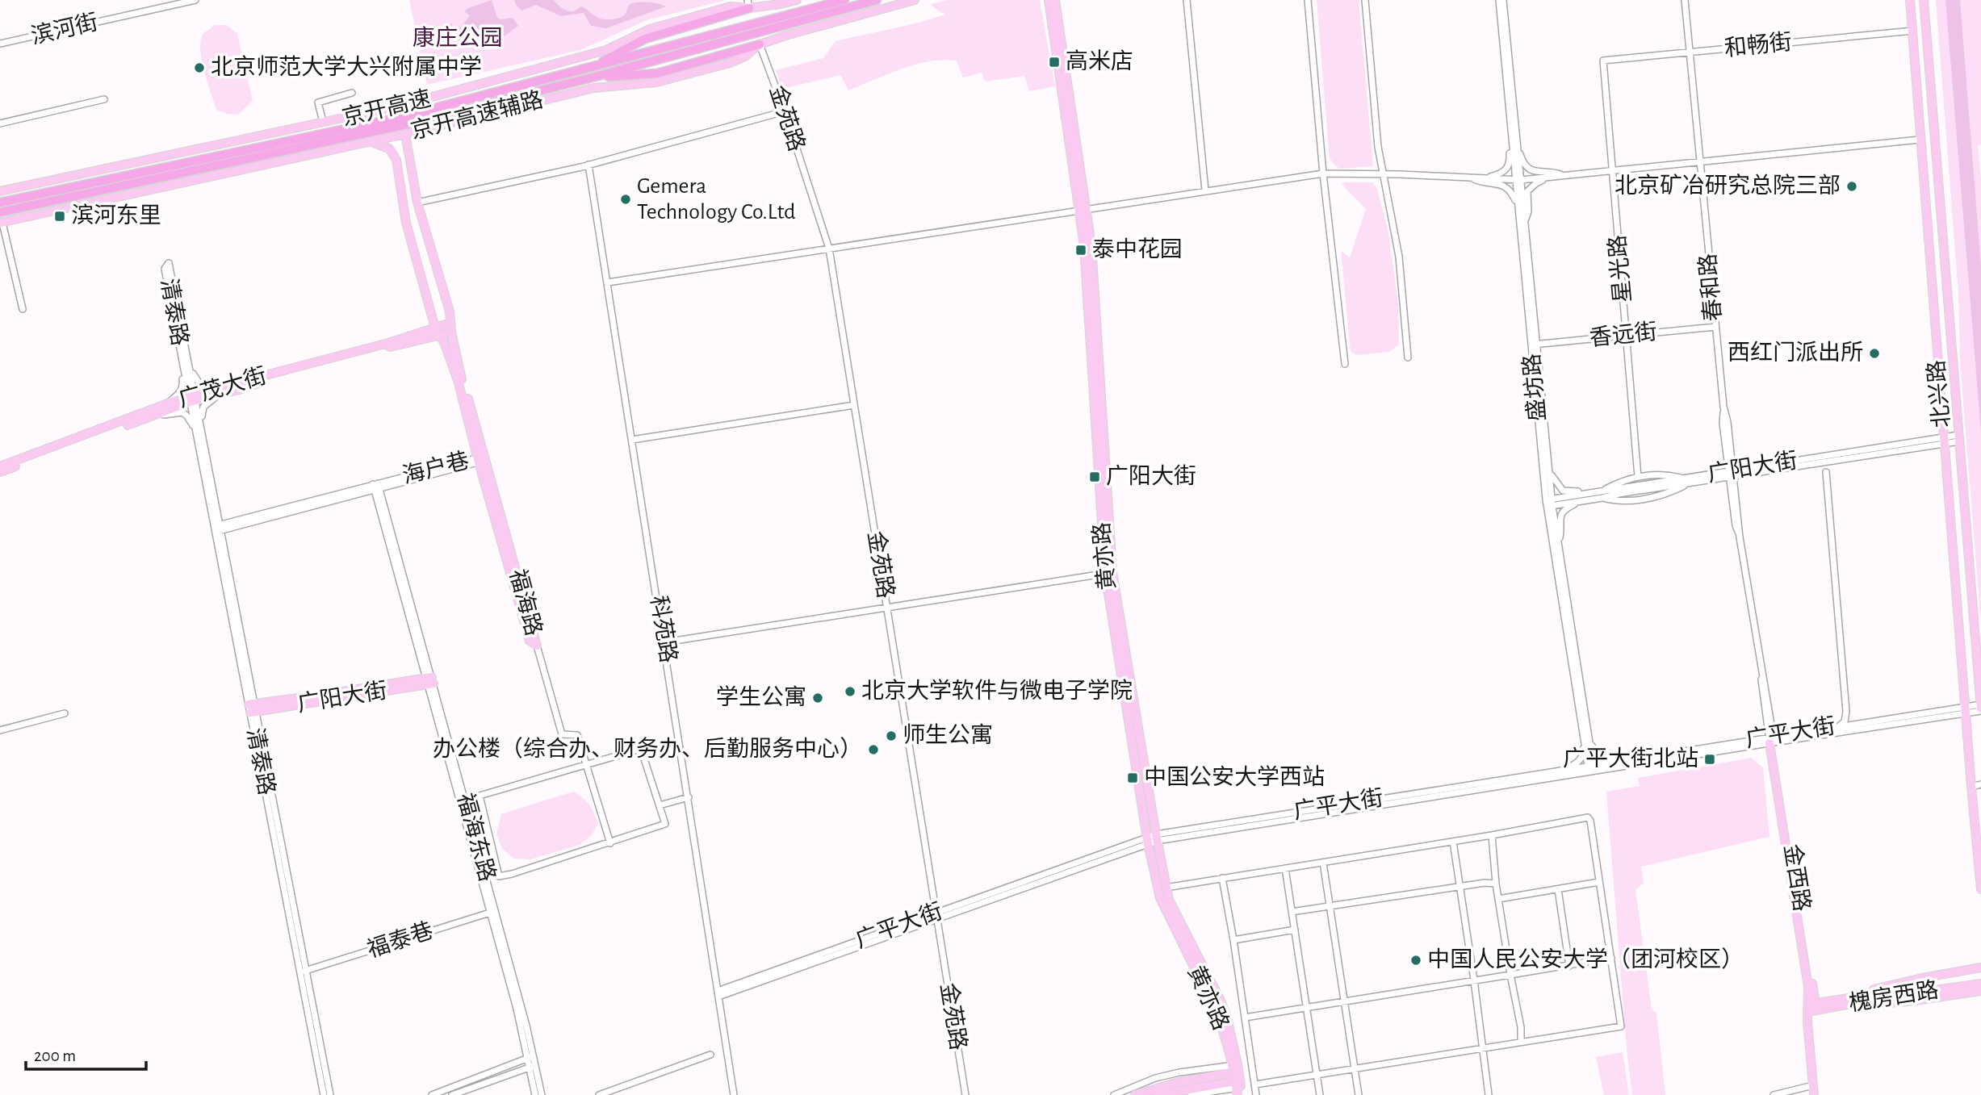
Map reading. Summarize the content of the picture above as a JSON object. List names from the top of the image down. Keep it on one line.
{"streets":{"highway":["京开高速"],"main road":["京开高速辅路","广茂大街","北兴路","广阳大街","黄亦路","福海路","金西路","槐房西路"],"street":["滨河街","和畅街","金苑路","星光路","春和路","清泰路","香远街","盛坊路","海户巷","科苑路","广平大街","福海东路","福泰巷"]},"crossings":[["和畅街","星光路"],["和畅街","春和路"],["和畅街","北兴路"],["京开高速","京开高速辅路"],["京开高速辅路","金苑路"],["京开高速辅路","福海路"],["金苑路","广平大街"],["星光路","香远街"],["春和路","香远街"],["春和路","广阳大街"],["春和路","广平大街"],["春和路","金西路"],["清泰路","广茂大街"],["清泰路","广阳大街"],["清泰路","海户巷"],["清泰路","福泰巷"],["香远街","盛坊路"],["盛坊路","广阳大街"],["盛坊路","广平大街"],["广茂大街","福海路"],["北兴路","广阳大街"],["北兴路","广平大街"],["广阳大街","福海东路"],["海户巷","福海路"],["海户巷","福海东路"],["黄亦路","广平大街"],["科苑路","广平大街"],["广平大街","金西路"],["福海东路","福泰巷"],["金西路","槐房西路"]],"parks":["康庄公园"],"places":{"transit":["高米店","滨河东里","泰中花园","广阳大街","广平大街北站","中国公安大学西站"],"other":["北京师范大学大兴附属中学","北京矿冶研究总院三部","Gemera Technology Co.Ltd","西红门派出所","北京大学软件与微电子学院","学生公寓","师生公寓","办公楼（综合办、财务办、后勤服务中心）","中国人民公安大学（团河校区）"]},"scale_bar":"200 m"}
